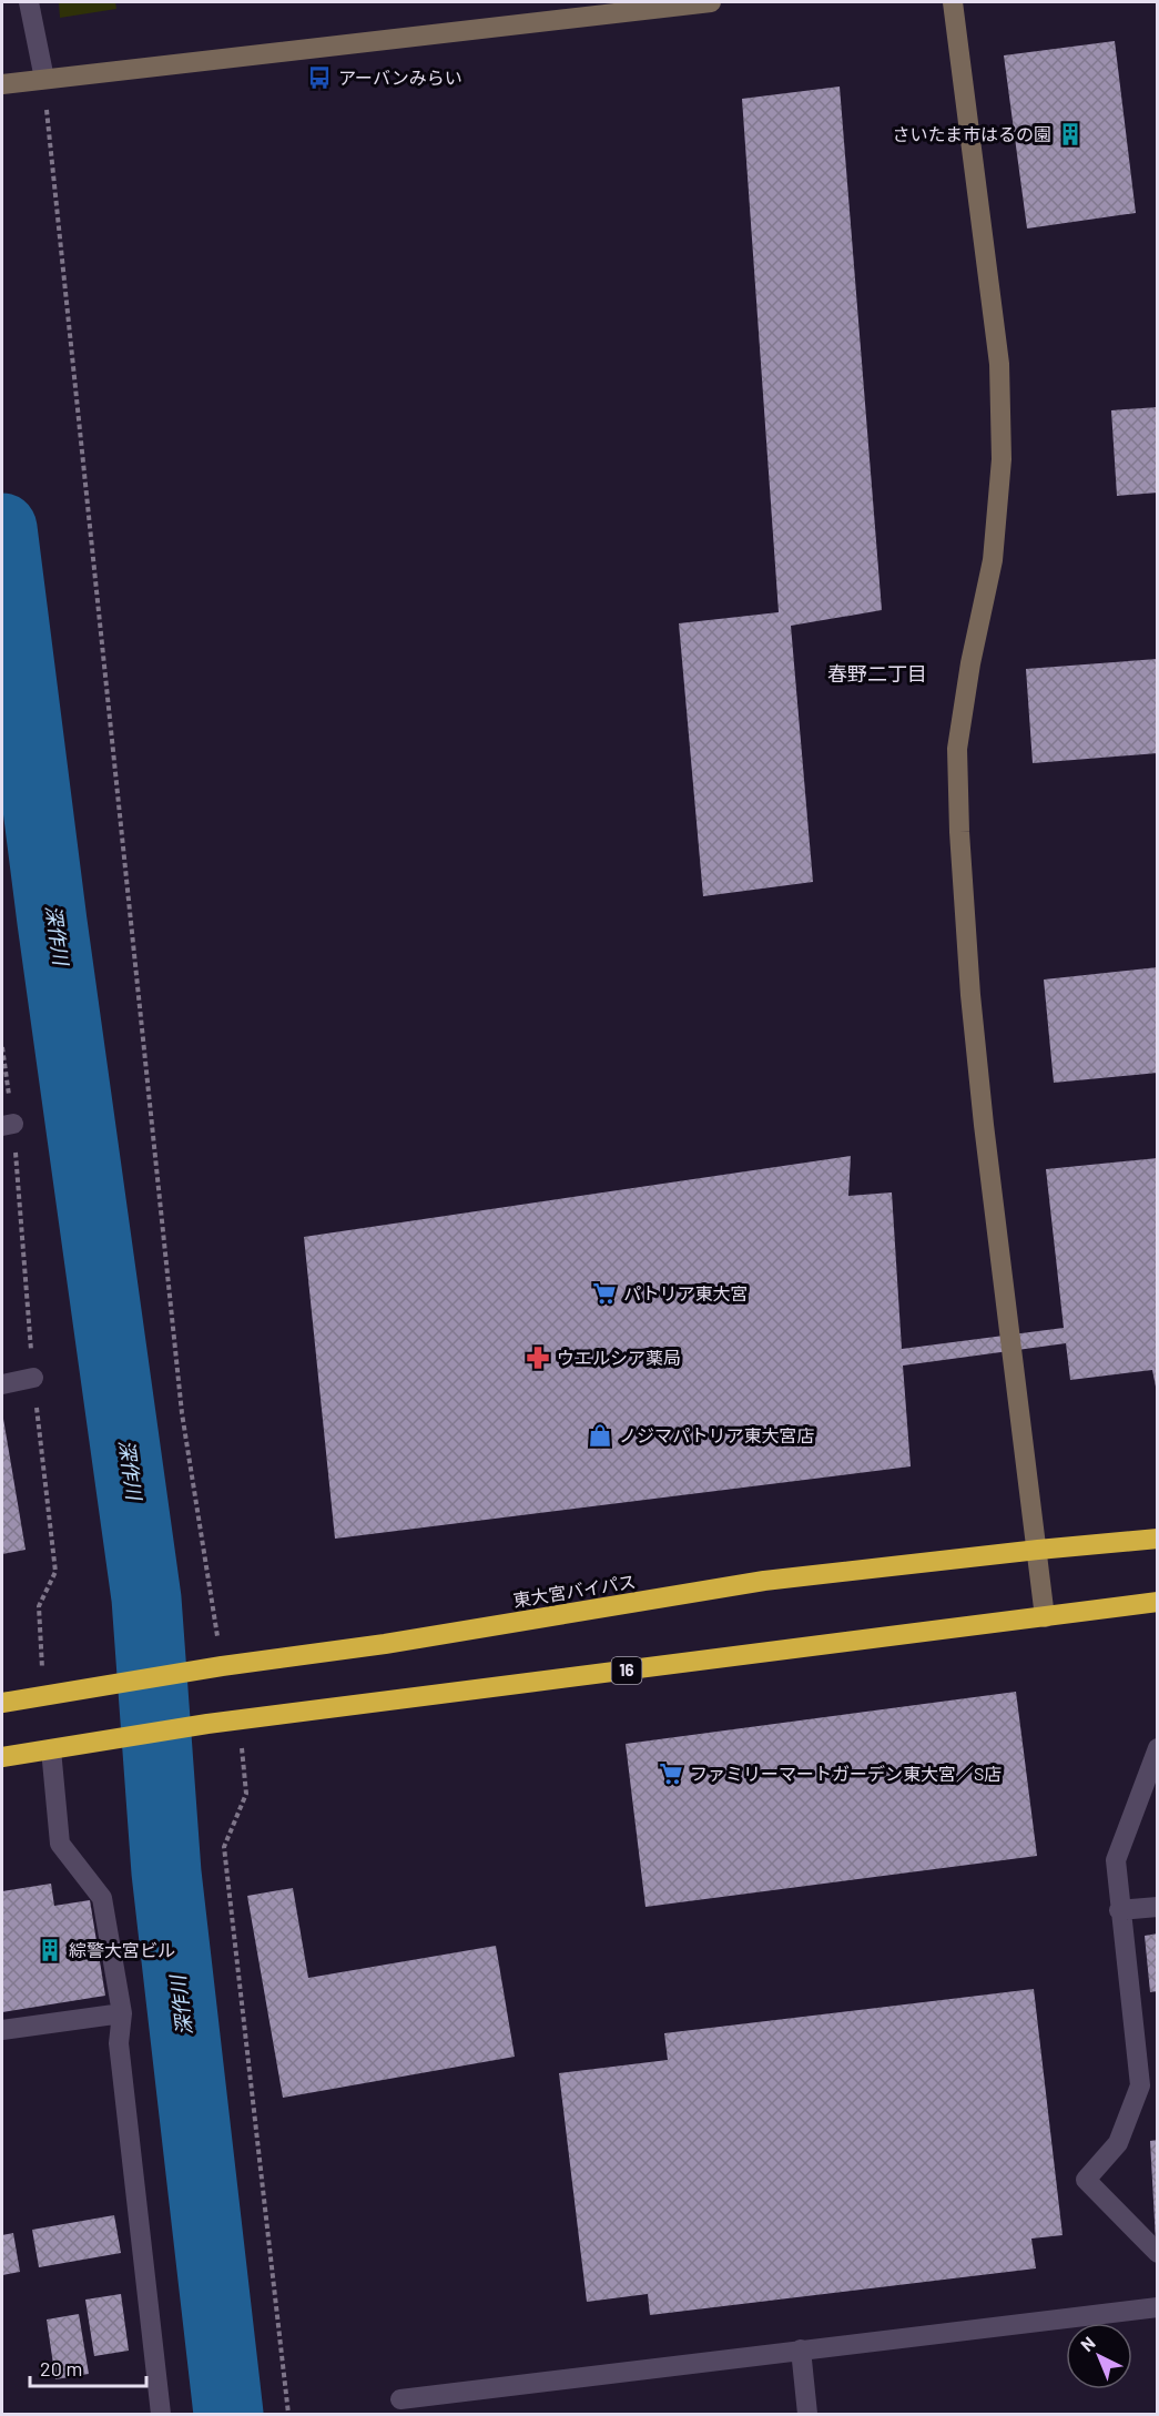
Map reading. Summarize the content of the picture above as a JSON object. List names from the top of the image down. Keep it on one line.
{"streets":{"highway":["東大宮バイパス","16"]},"districts":["春野二丁目"],"water":["深作川"],"places":{"bus stop":["アーバンみらい"],"building":["さいたま市はるの園","綜警大宮ビル"],"supermarket":["パトリア東大宮","ファミリーマートガーデン東大宮／S店"],"pharmacy":["ウエルシア薬局"],"shop":["ノジマパトリア東大宮店"]},"scale_bar":"20 m","north":"top left"}
